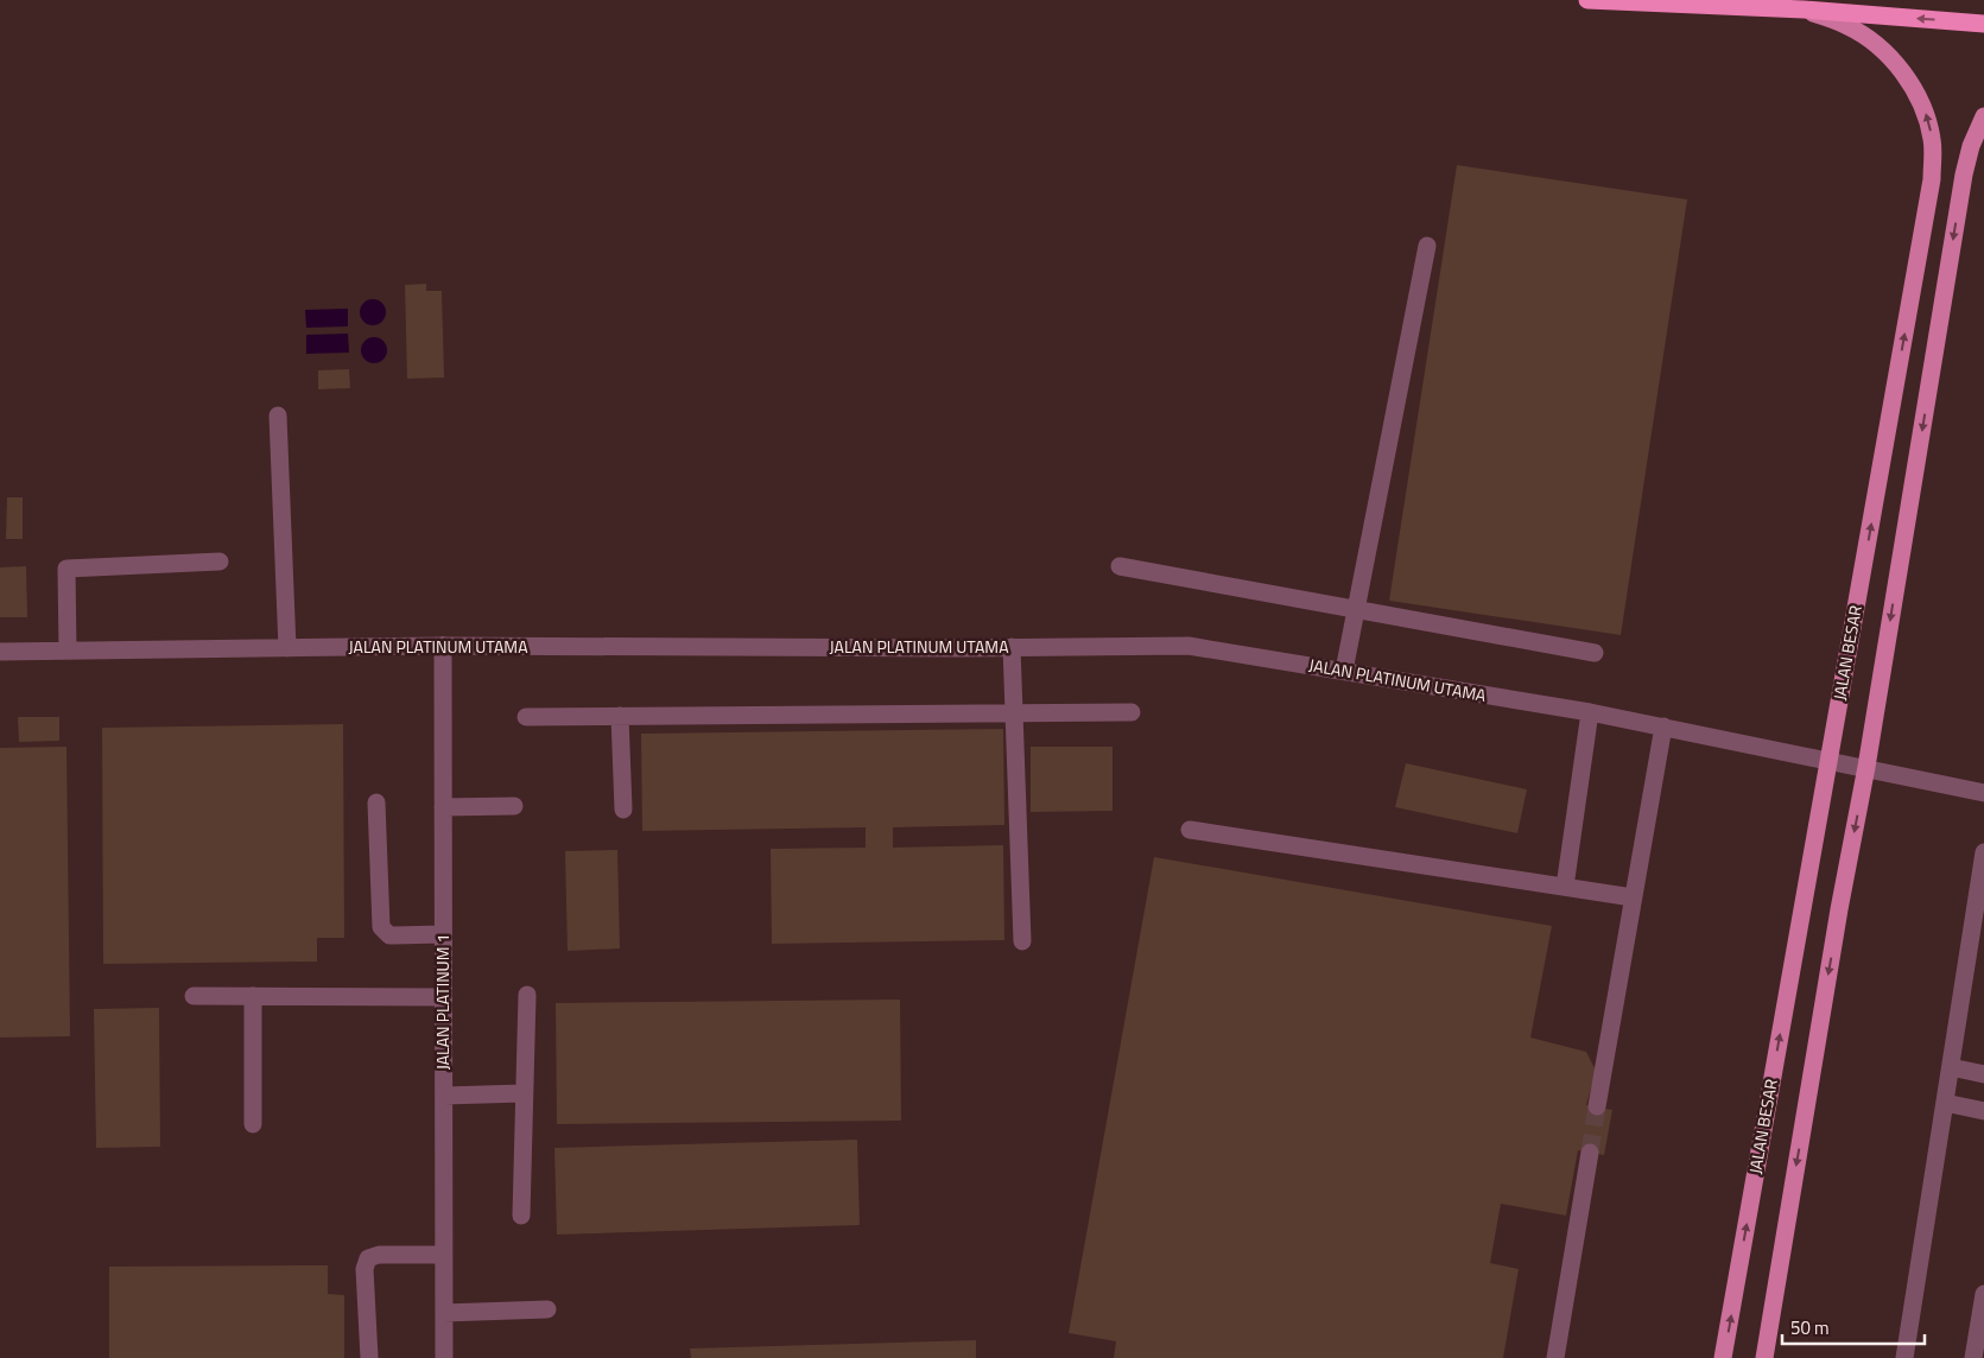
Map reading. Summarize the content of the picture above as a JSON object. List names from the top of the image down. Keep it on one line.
{"streets":{"main road":["JALAN BESAR"],"street":["JALAN PLATINUM UTAMA","JALAN PLATINUM 1"]},"crossings":[["JALAN PLATINUM UTAMA","JALAN BESAR"],["JALAN PLATINUM UTAMA","JALAN PLATINUM 1"]],"scale_bar":"50 m"}
